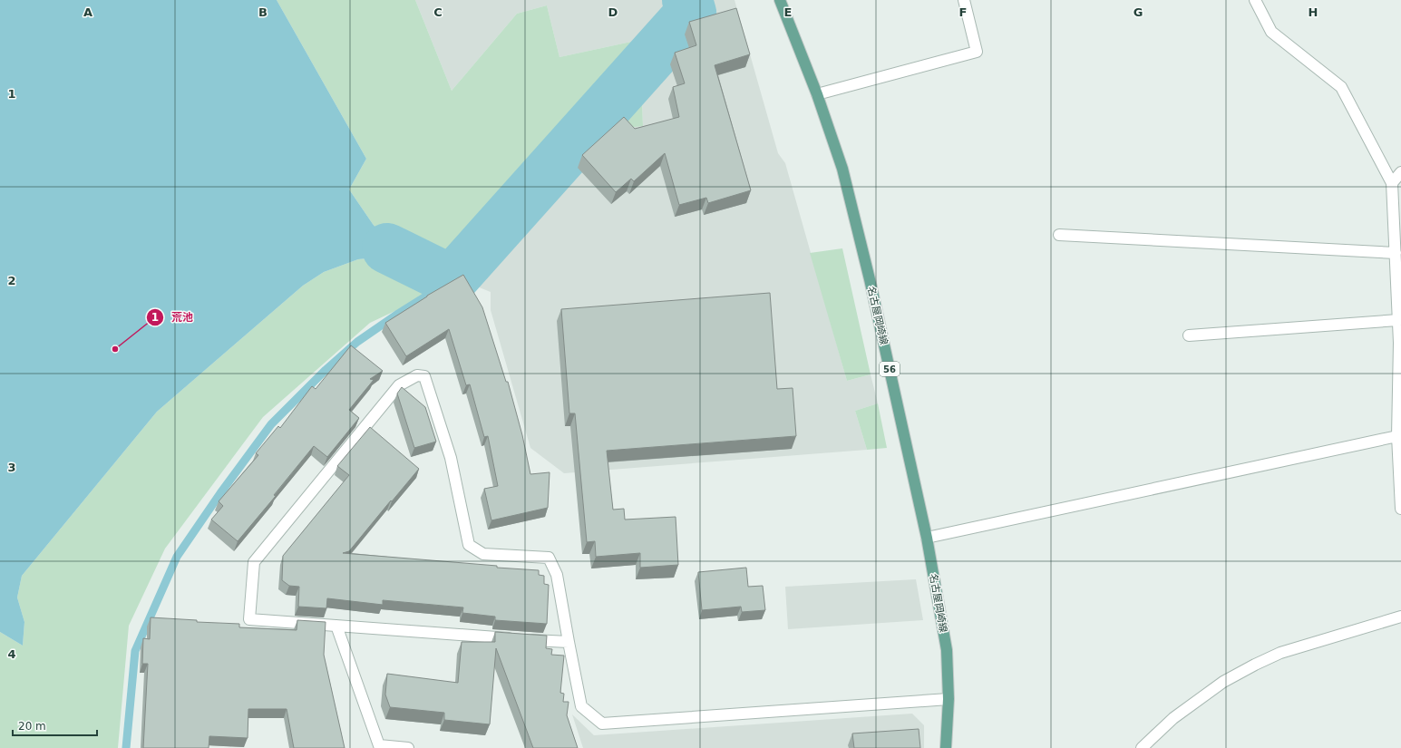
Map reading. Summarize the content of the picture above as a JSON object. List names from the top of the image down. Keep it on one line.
{"streets":{"main road":["名古屋岡崎線","56"]},"places":["荒池"],"scale_bar":"20 m","grid":{"columns":["A","B","C","D","E","F","G","H"],"rows":["1","2","3","4"]}}
